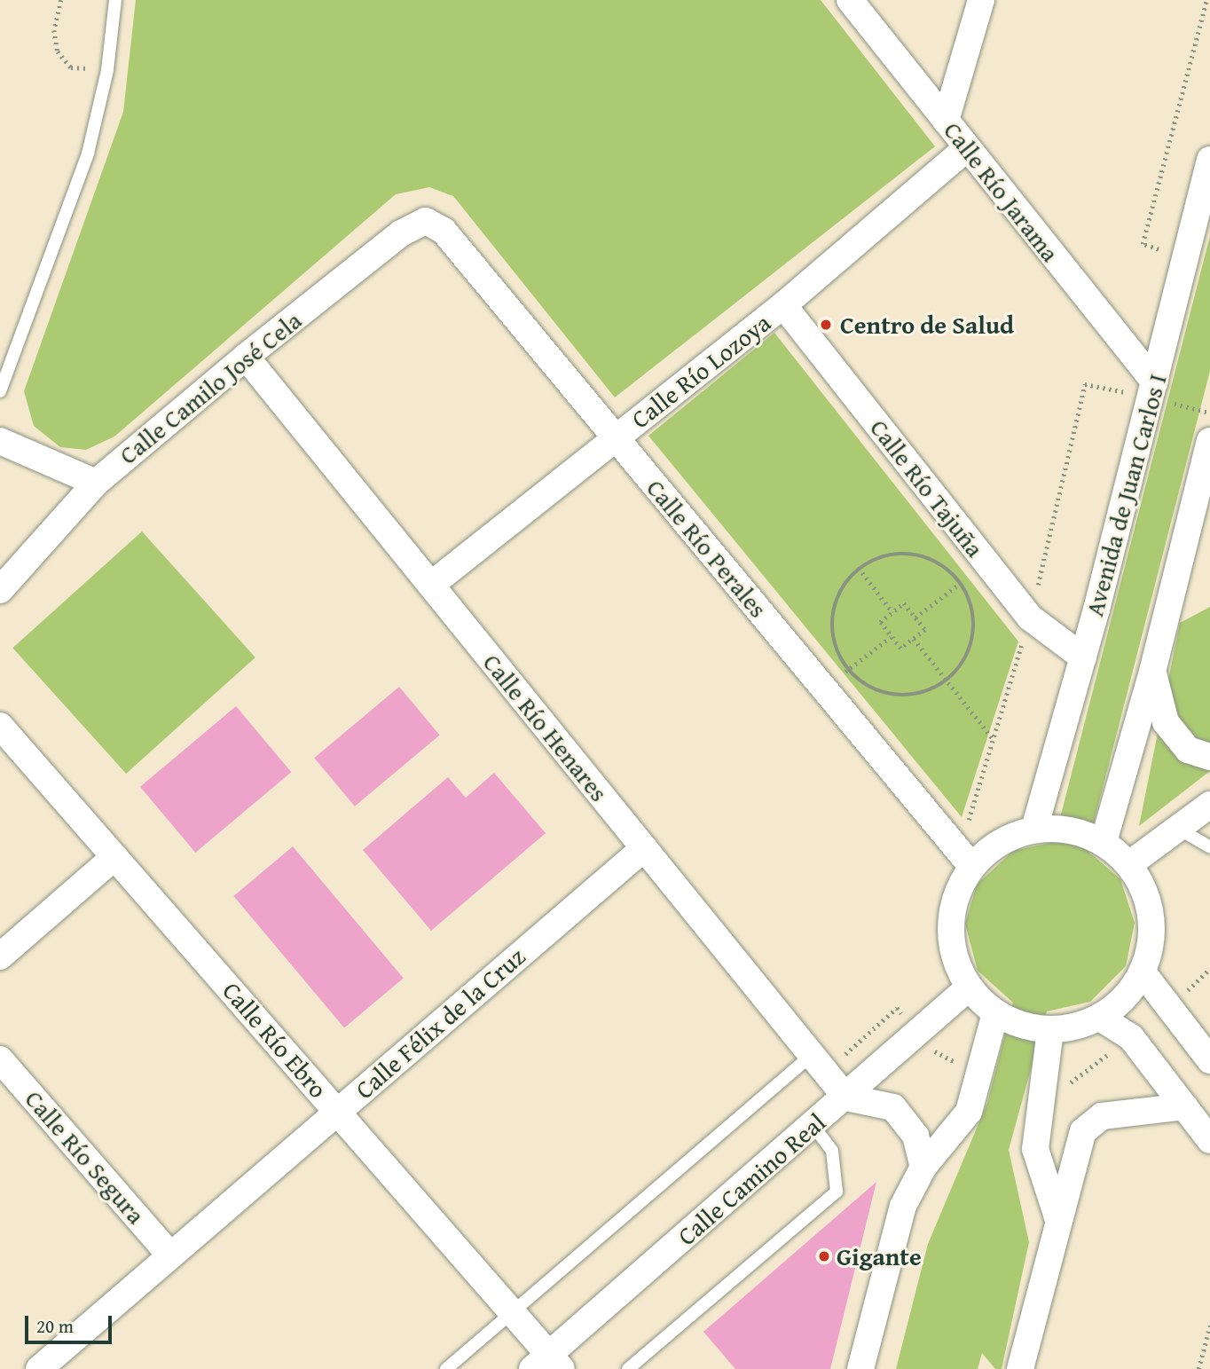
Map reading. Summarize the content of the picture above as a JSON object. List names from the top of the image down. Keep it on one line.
{"streets":{"street":["Calle Río Jarama","Calle Río Lozoya","Calle Camilo José Cela","Calle Río Tajuña","Avenida de Juan Carlos I","Calle Río Perales","Calle Río Henares","Calle Félix de la Cruz","Calle Río Ebro","Calle Río Segura","Calle Camino Real"]},"crossings":[["Calle Río Jarama","Calle Río Lozoya"],["Calle Río Jarama","Avenida de Juan Carlos I"],["Calle Río Lozoya","Calle Río Tajuña"],["Calle Río Lozoya","Calle Río Perales"],["Calle Río Lozoya","Calle Río Henares"],["Calle Camilo José Cela","Calle Río Perales"],["Calle Camilo José Cela","Calle Río Henares"],["Calle Río Tajuña","Avenida de Juan Carlos I"],["Avenida de Juan Carlos I","Calle Río Perales"],["Avenida de Juan Carlos I","Calle Camino Real"],["Calle Río Perales","Calle Camino Real"],["Calle Río Henares","Calle Félix de la Cruz"],["Calle Río Henares","Calle Camino Real"],["Calle Félix de la Cruz","Calle Río Ebro"],["Calle Félix de la Cruz","Calle Río Segura"],["Calle Río Ebro","Calle Camino Real"]],"places":["Centro de Salud","Gigante"],"scale_bar":"20 m"}
